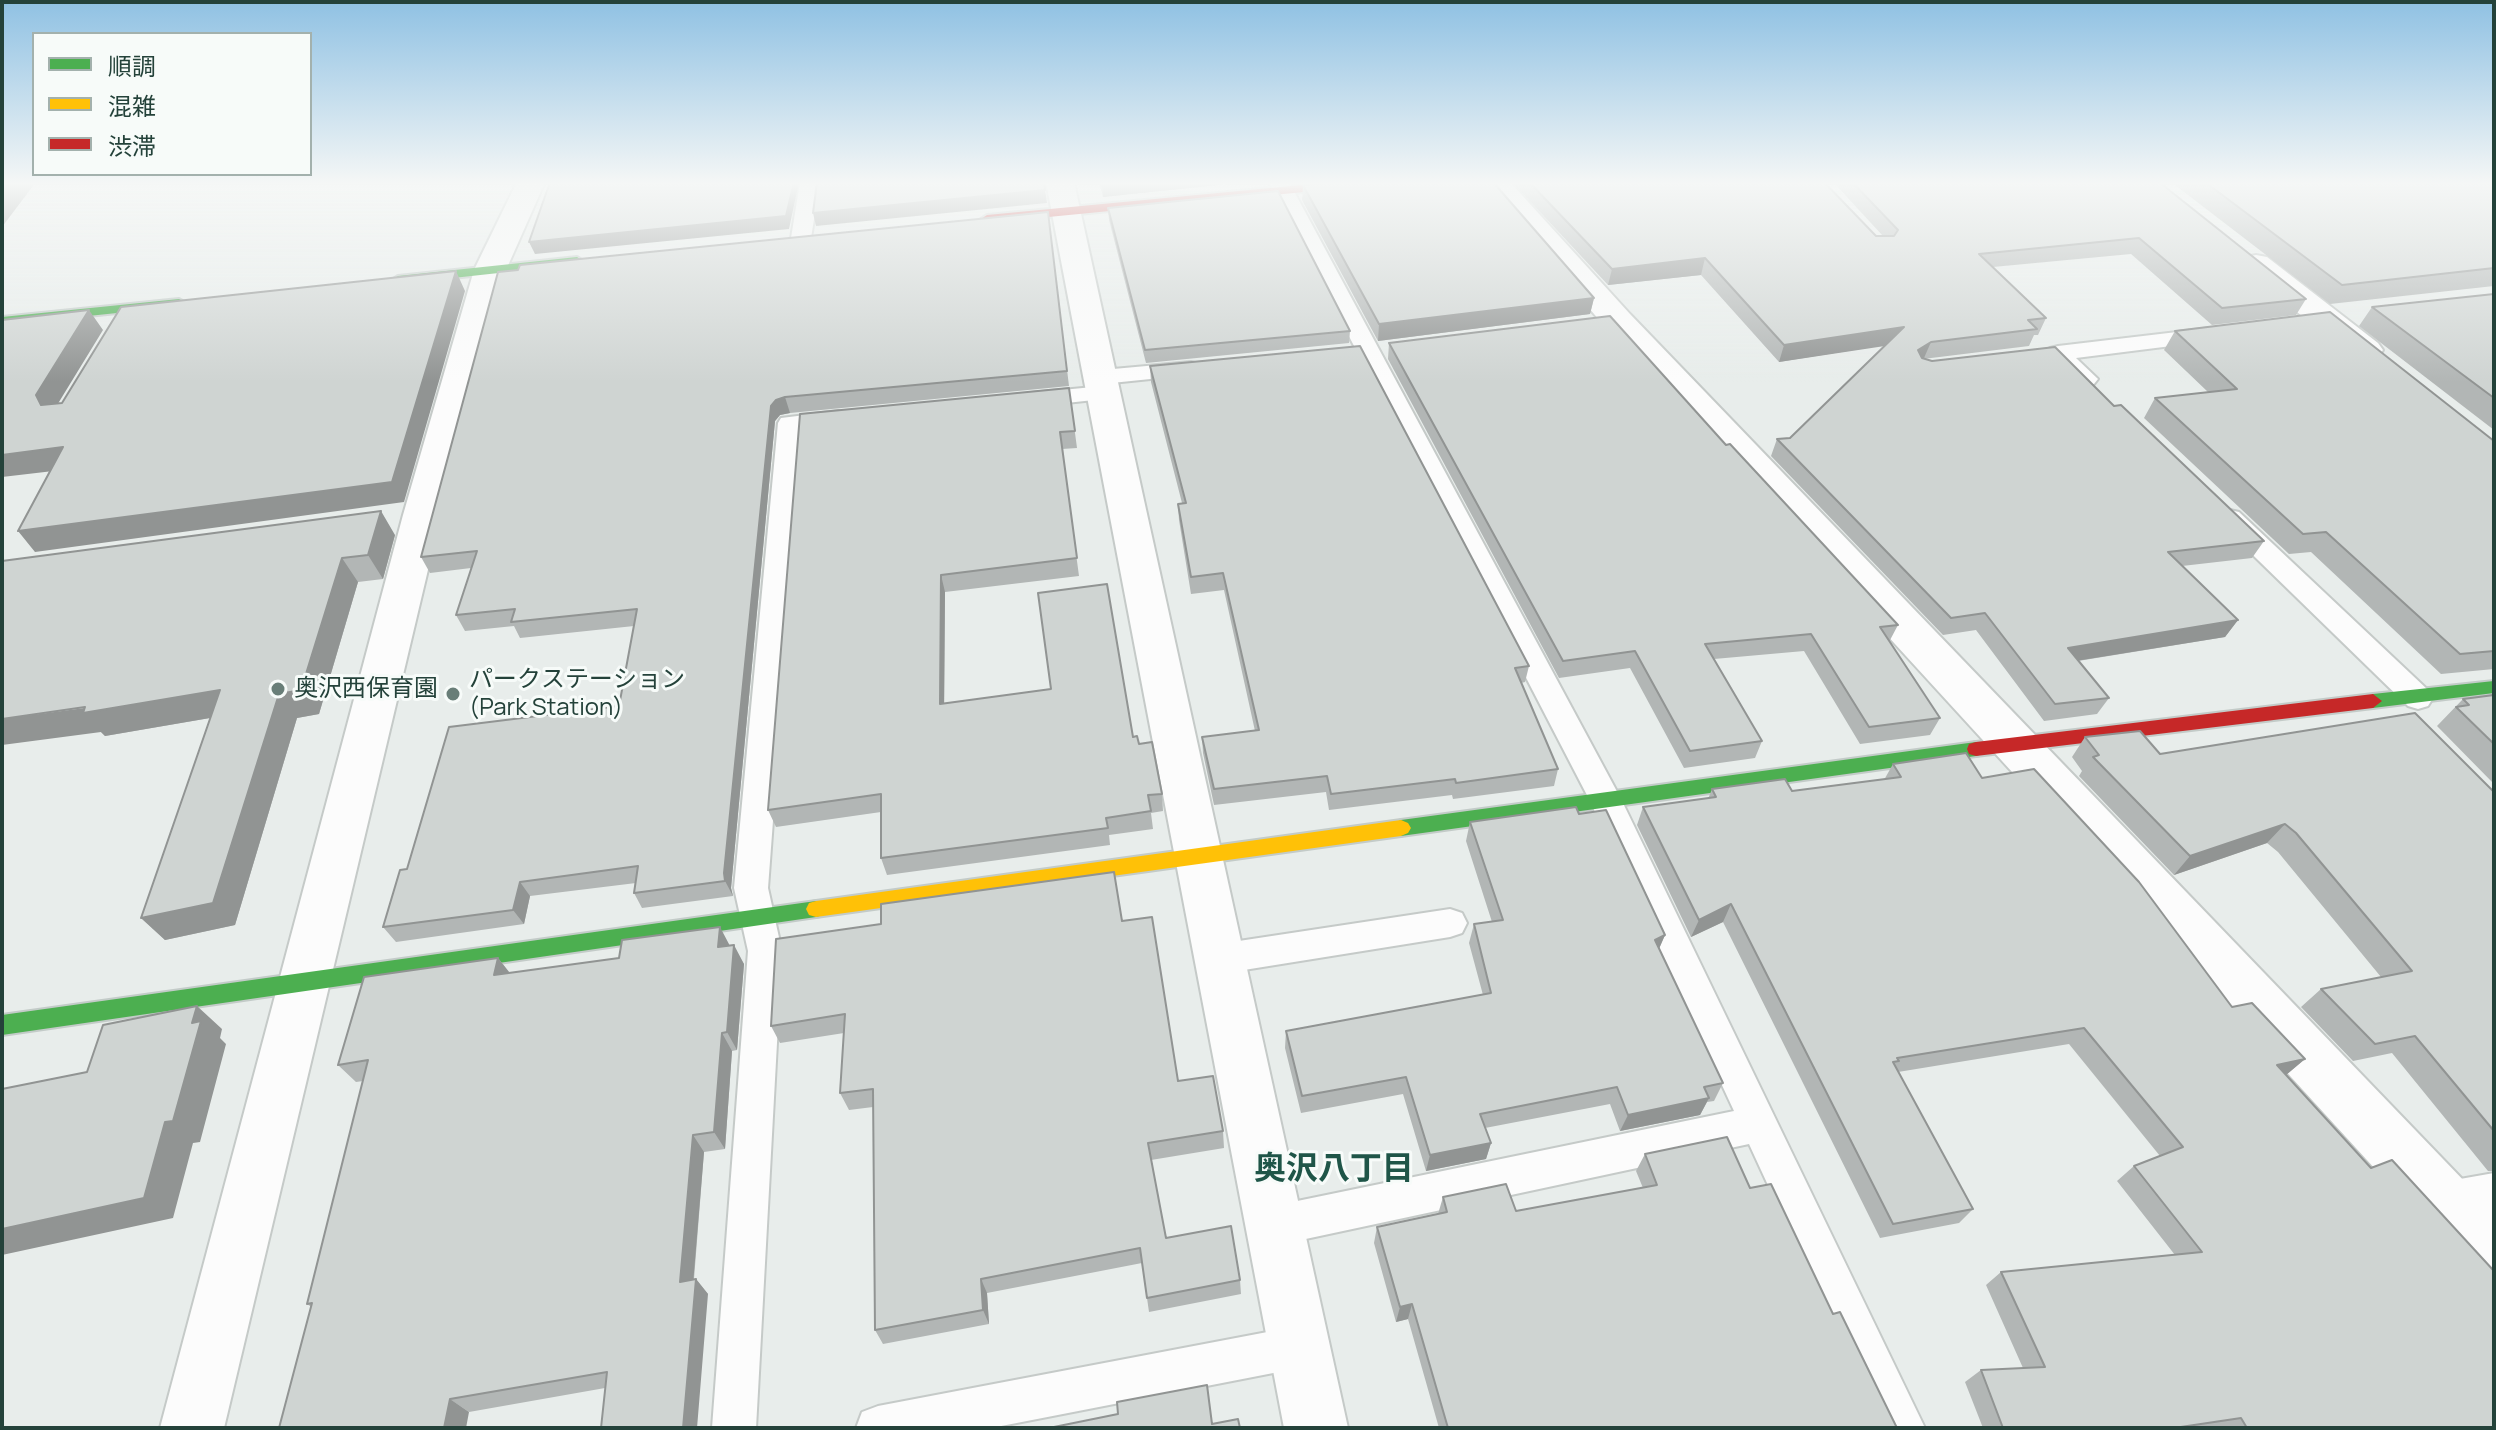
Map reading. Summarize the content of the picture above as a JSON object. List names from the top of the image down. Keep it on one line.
{"districts":["奥沢八丁目"],"places":["奥沢西保育園","パークステーション (Park Station)"],"legend":["順調","混雑","渋滞"]}
